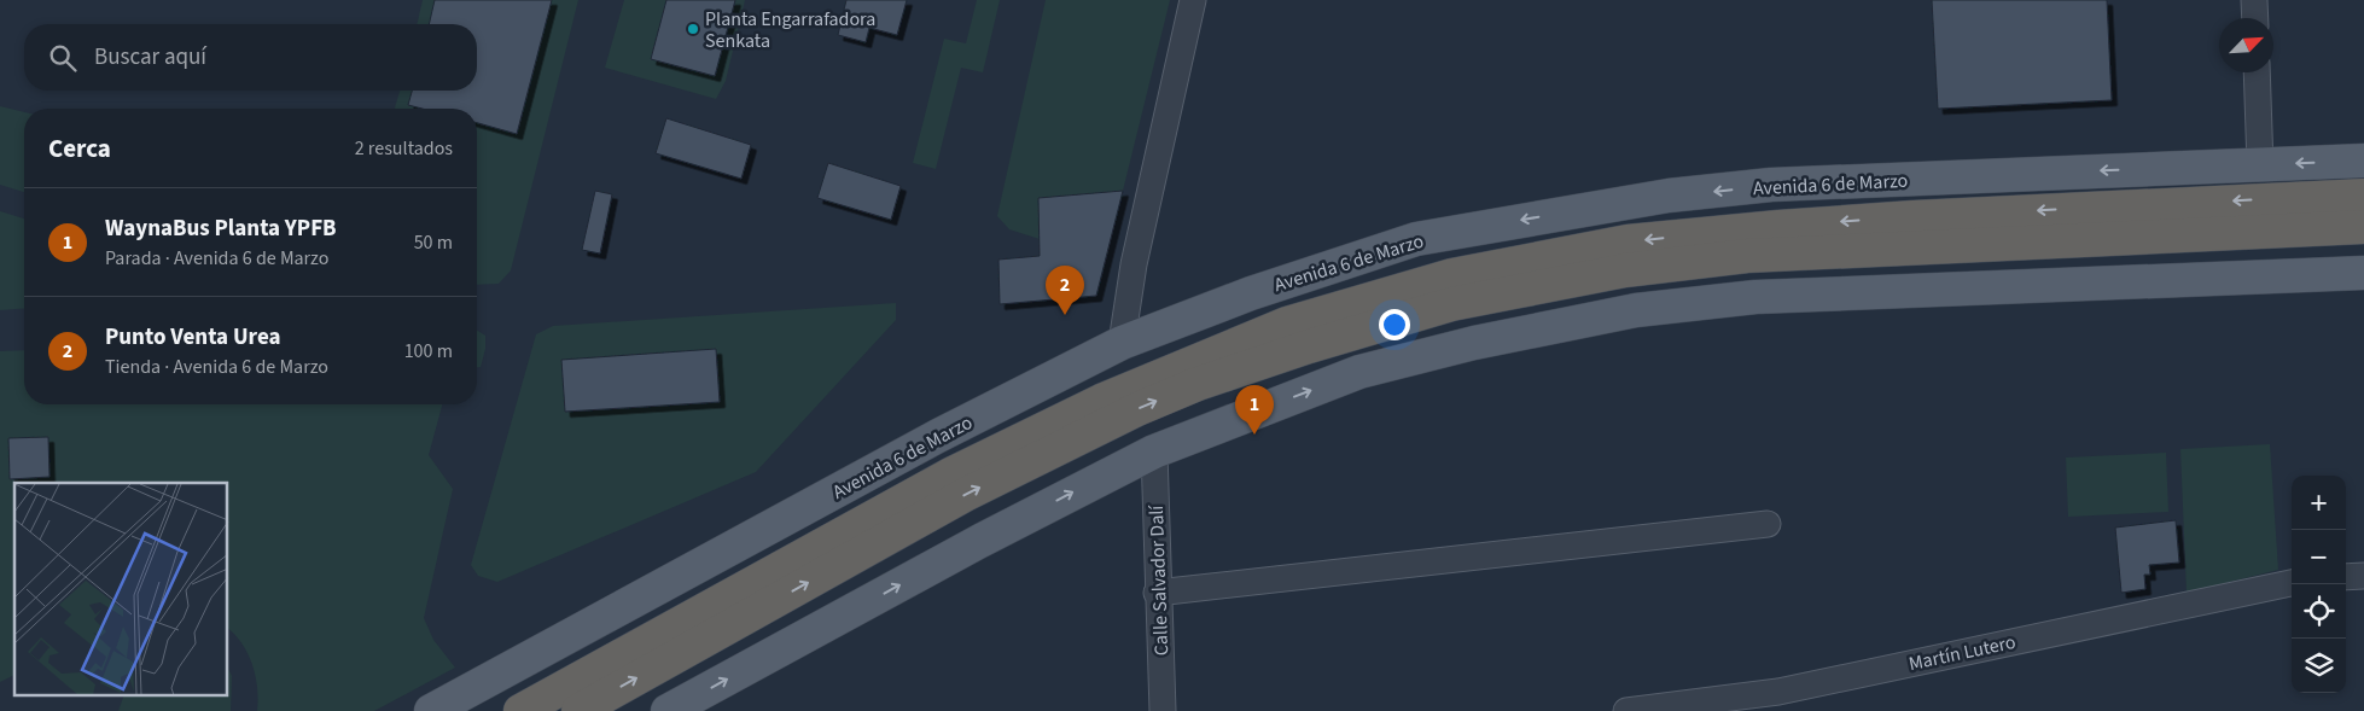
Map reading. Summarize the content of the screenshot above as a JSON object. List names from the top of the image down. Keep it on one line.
{"streets":{"highway":["Avenida 6 de Marzo"],"street":["Calle Salvador Dalí","Martín Lutero"]},"places":["Planta Engarrafadora Senkata"],"north":"top right","page":{"search":"Buscar aquí","heading":["Cerca","2 resultados"],"list":[{"mark":"1","name":"WaynaBus Planta YPFB","note":"Parada · Avenida 6 de Marzo","value":"50 m"},{"mark":"2","name":"Punto Venta Urea","note":"Tienda · Avenida 6 de Marzo","value":"100 m"}],"pins":["2","1"],"map_buttons":["+","−"]}}
